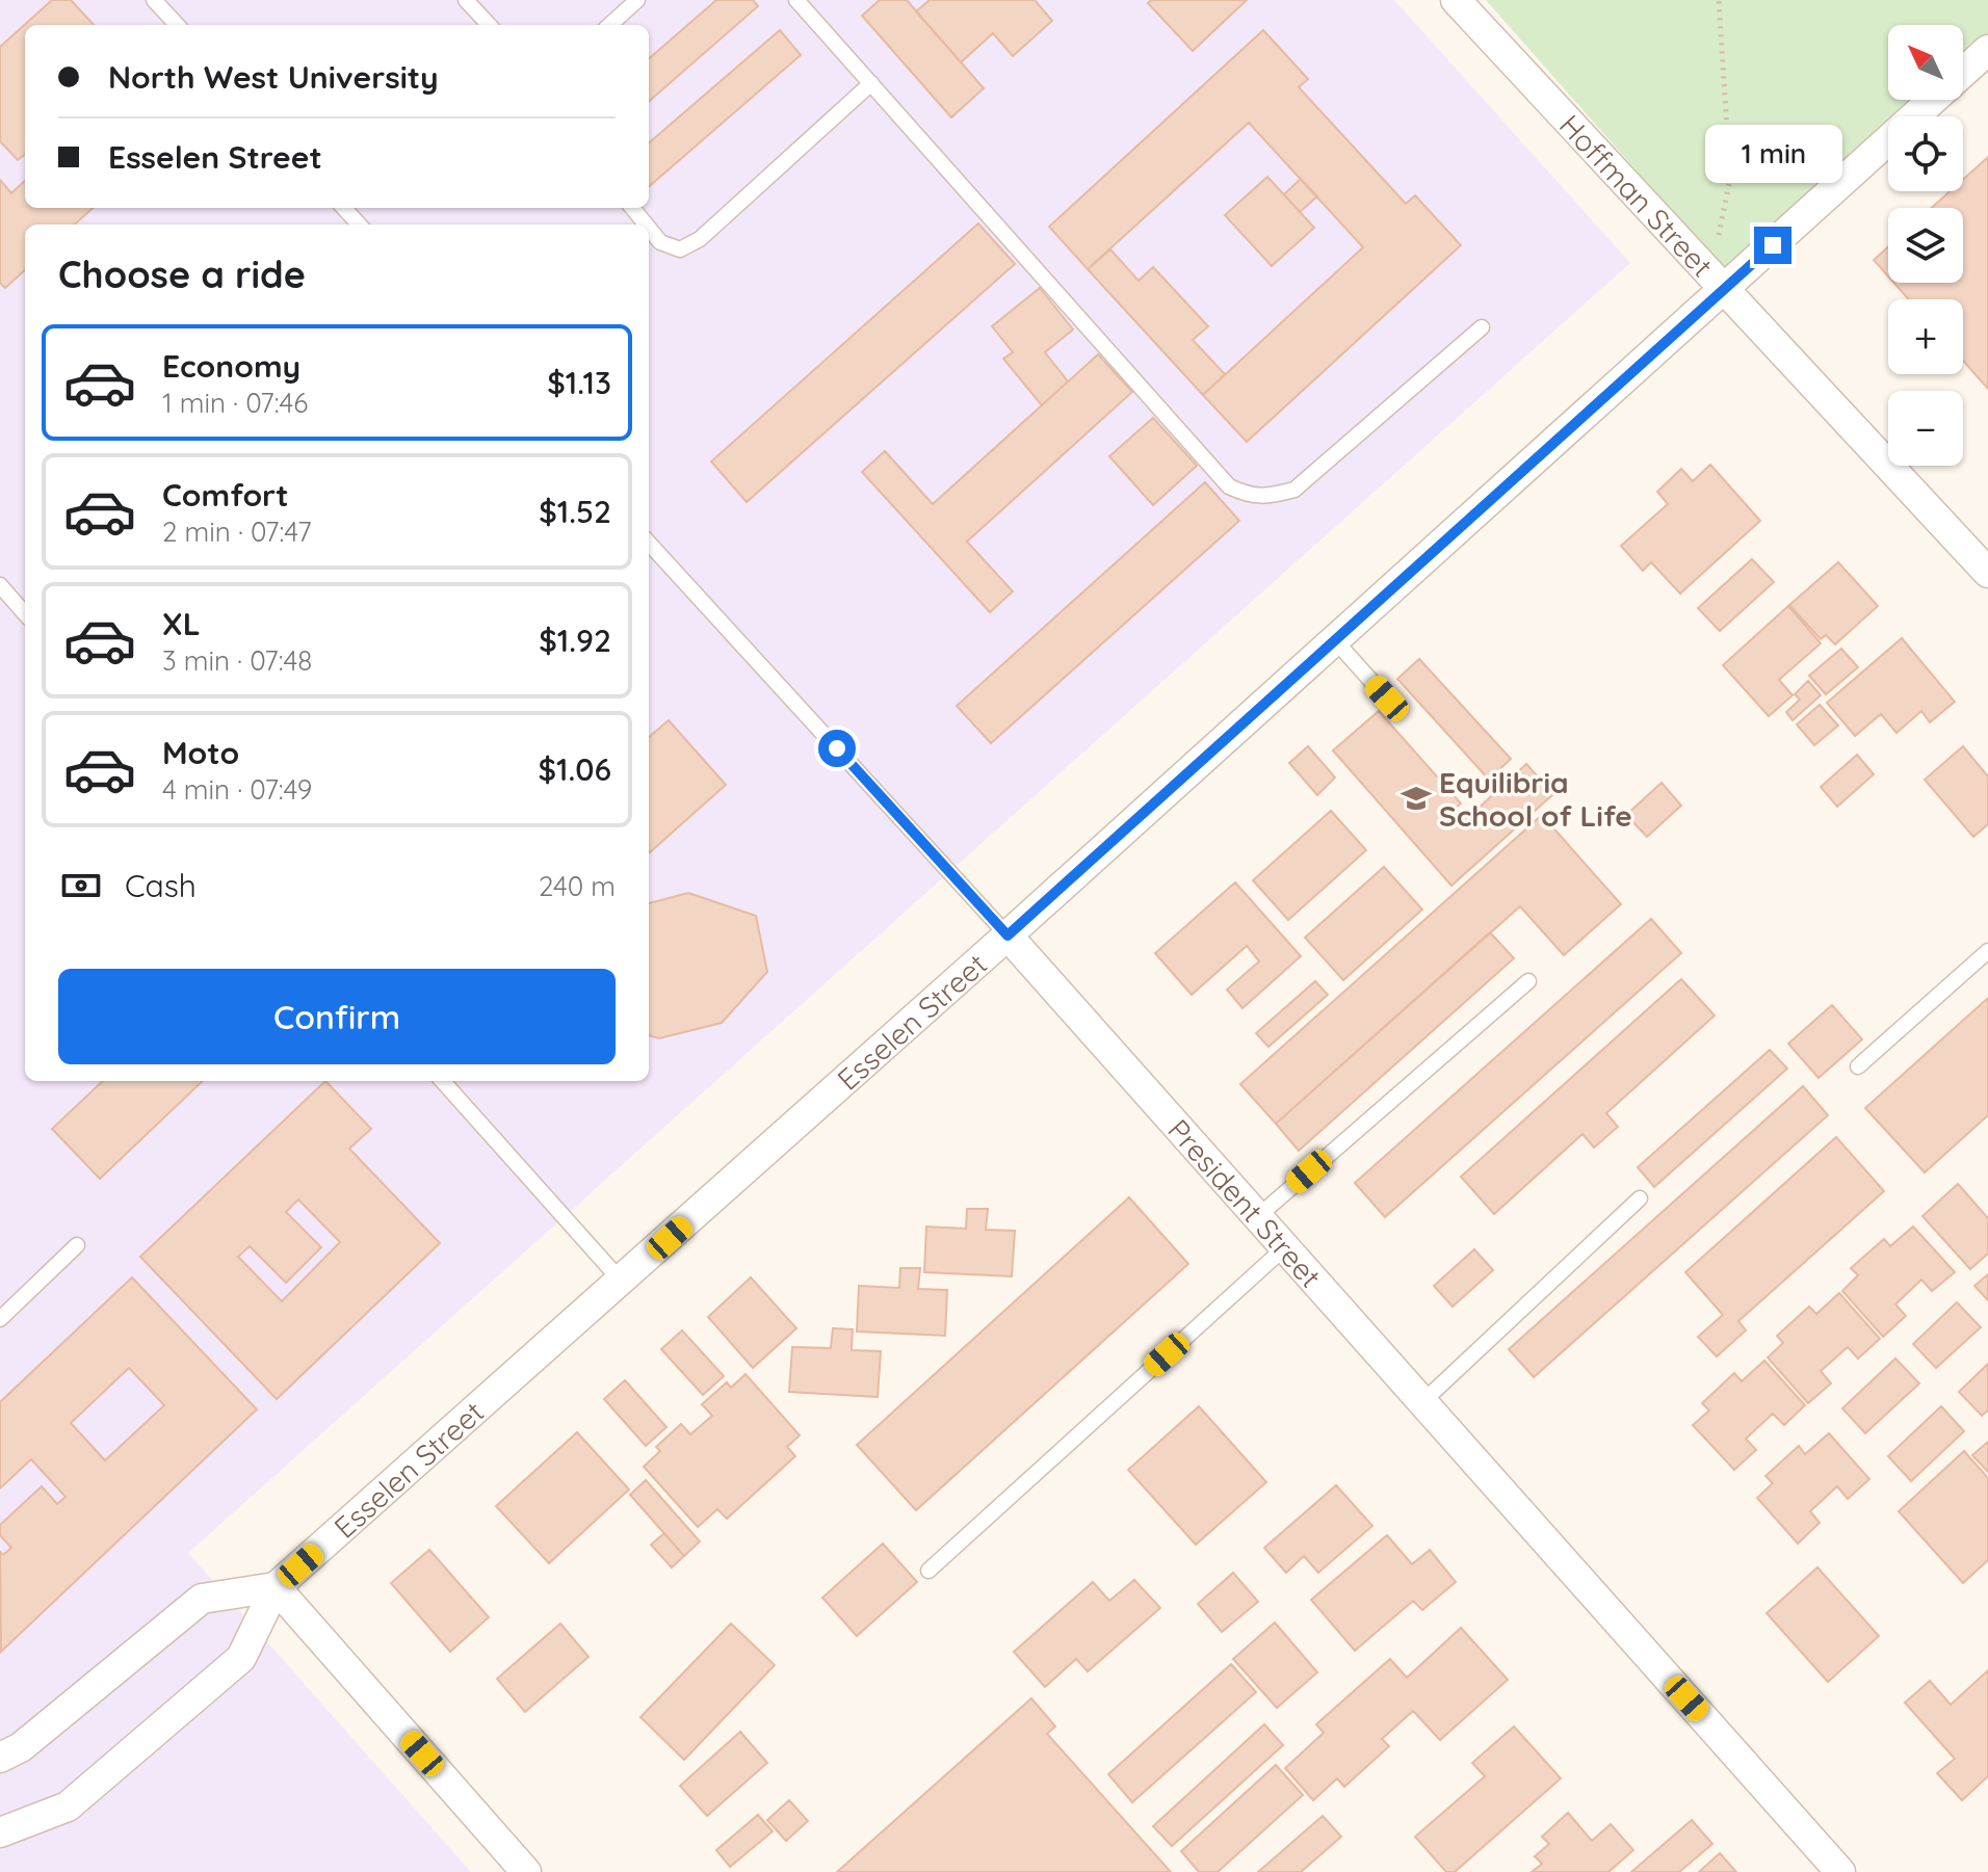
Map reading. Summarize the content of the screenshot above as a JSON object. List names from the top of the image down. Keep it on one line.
{"streets":{"street":["Hoffman Street","Esselen Street","President Street"]},"crossings":[["Hoffman Street","Esselen Street"],["Esselen Street","President Street"]],"places":{"school or university":["Equilibria School of Life"]},"north":"top left","page":{"map_buttons":["+","−"],"banner":["North West University","Esselen Street"],"bubble":"1 min","heading":"Choose a ride","list":[{"name":"Economy","note":"1 min · 07:46","value":"$1.13"},{"name":"Comfort","note":"2 min · 07:47","value":"$1.52"},{"name":"XL","note":"3 min · 07:48","value":"$1.92"},{"name":"Moto","note":"4 min · 07:49","value":"$1.06"}],"pay":["Cash","240 m"],"buttons":"Confirm"}}
